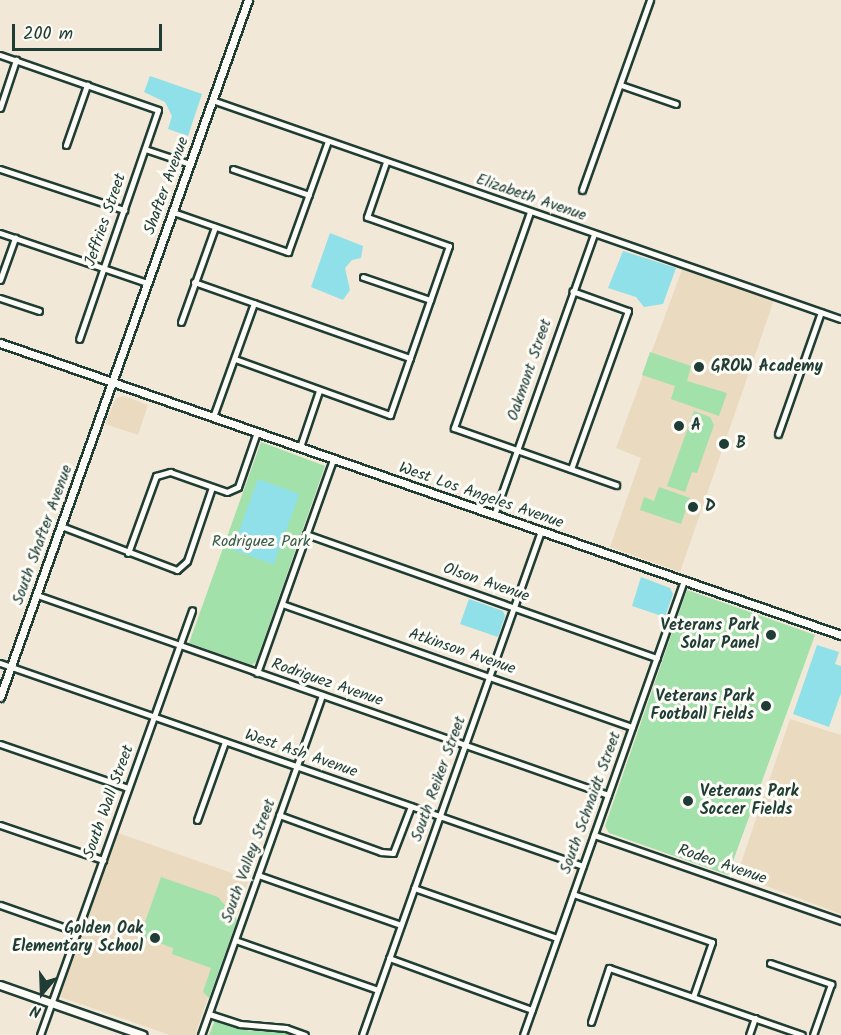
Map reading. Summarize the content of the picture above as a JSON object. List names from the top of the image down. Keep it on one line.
{"streets":{"main road":["Shafter Avenue","West Los Angeles Avenue","South Shafter Avenue"],"street":["Elizabeth Avenue","Jeffries Street","Oakmont Street","Olson Avenue","Atkinson Avenue","Rodriguez Avenue","West Ash Avenue","South Reiker Street","South Wall Street","South Schnaidt Street","South Valley Street","Rodeo Avenue"]},"crossings":[["Shafter Avenue","Elizabeth Avenue"],["Shafter Avenue","West Los Angeles Avenue"],["Shafter Avenue","South Shafter Avenue"],["Elizabeth Avenue","Oakmont Street"],["Oakmont Street","West Los Angeles Avenue"],["West Los Angeles Avenue","South Shafter Avenue"],["West Los Angeles Avenue","South Reiker Street"],["West Los Angeles Avenue","South Schnaidt Street"],["South Shafter Avenue","Rodriguez Avenue"],["South Shafter Avenue","West Ash Avenue"],["Olson Avenue","South Reiker Street"],["Olson Avenue","South Schnaidt Street"],["Atkinson Avenue","South Reiker Street"],["Atkinson Avenue","South Schnaidt Street"],["Rodriguez Avenue","South Reiker Street"],["Rodriguez Avenue","South Wall Street"],["Rodriguez Avenue","South Schnaidt Street"],["Rodriguez Avenue","South Valley Street"],["West Ash Avenue","South Reiker Street"],["West Ash Avenue","South Wall Street"],["West Ash Avenue","South Schnaidt Street"],["West Ash Avenue","South Valley Street"],["South Schnaidt Street","Rodeo Avenue"]],"parks":["Rodriguez Park"],"places":["GROW Academy","A","B","D","Veterans Park Solar Panel","Veterans Park Football Fields","Veterans Park Soccer Fields","Golden Oak Elementary School"],"scale_bar":"200 m","north":"bottom"}
